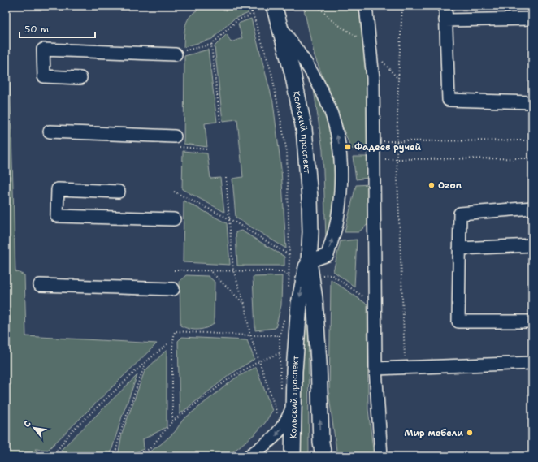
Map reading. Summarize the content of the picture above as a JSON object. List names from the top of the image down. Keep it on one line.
{"streets":{"main road":["Кольский проспект"]},"places":{"transit":["Фадеев ручей"],"other":["Ozon","Мир мебели"]},"scale_bar":"50 m","north":"top left"}
